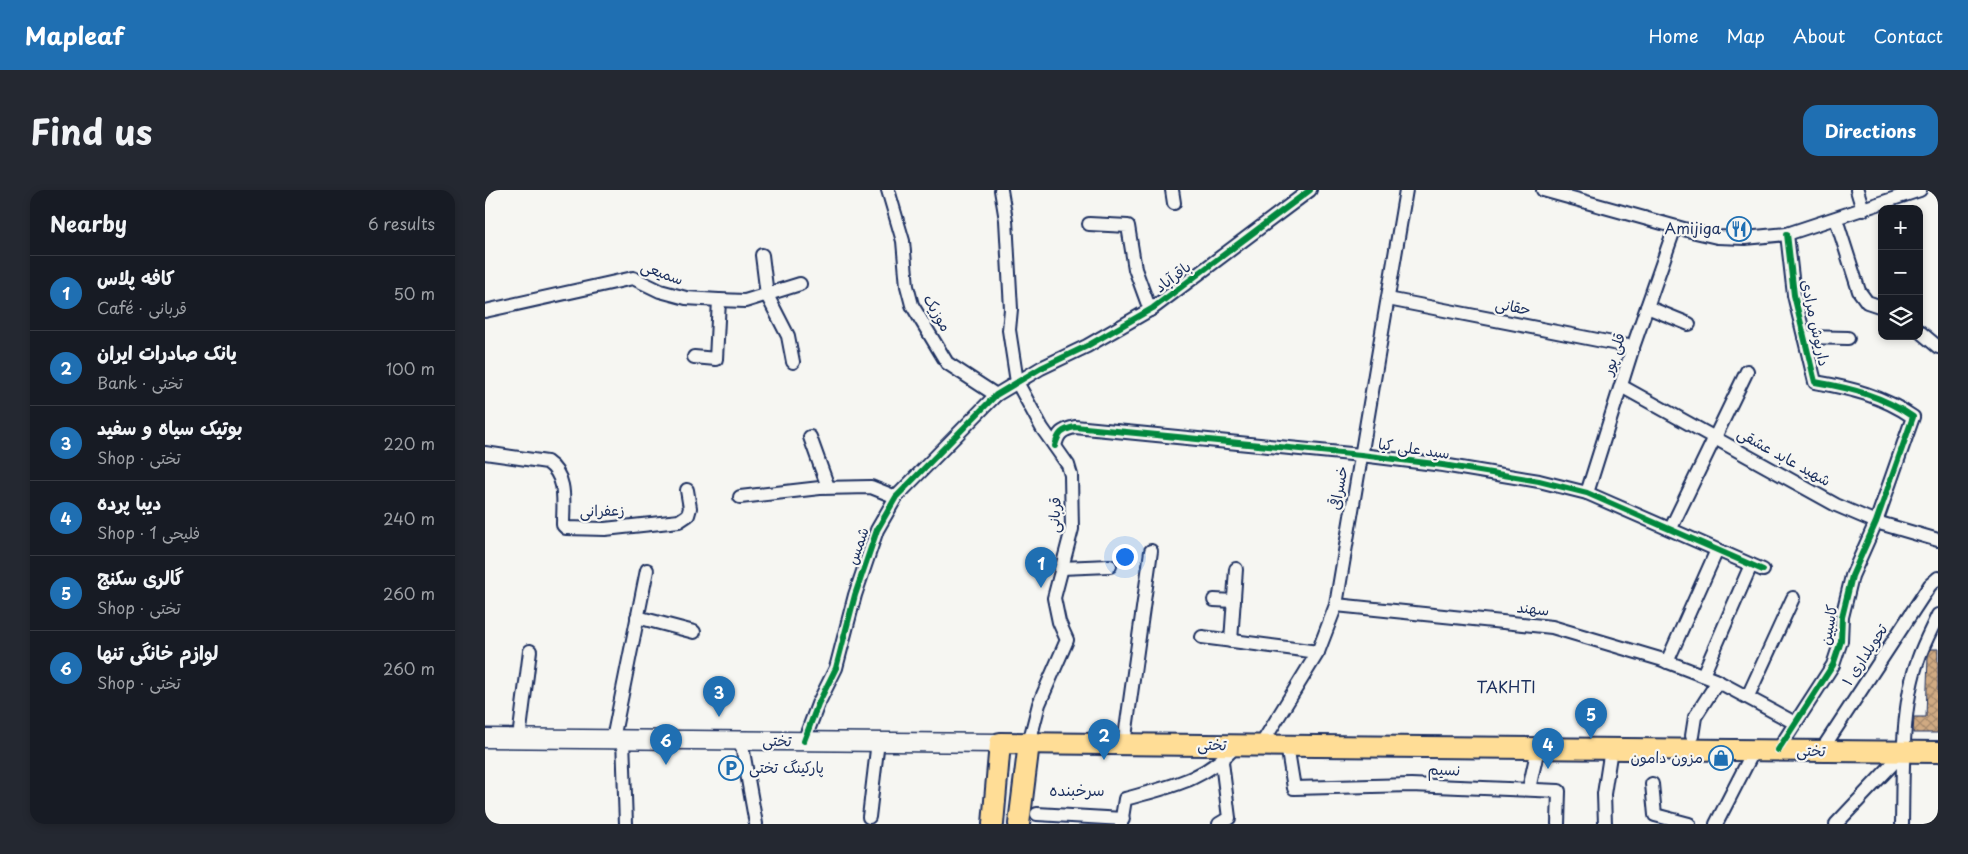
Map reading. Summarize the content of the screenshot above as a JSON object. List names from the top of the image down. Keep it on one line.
{"streets":{"main road":["تختی"],"street":["سمیعی","باقرآباد","حقانی","موزیک","داریوش مرادی","قلی پور","سید علی کیا","شهید عابد عشقی","خسراقی","زعفرانی","قربانی","شمس","سهند","کاسپین","تحویلداری ۱","نسیم"]},"crossings":[["باقرآباد","موزیک"],["باقرآباد","قربانی"],["باقرآباد","شمس"],["حقانی","قلی پور"],["حقانی","خسراقی"],["موزیک","شمس"],["داریوش مرادی","شهید عابد عشقی"],["داریوش مرادی","کاسپین"],["قلی پور","سید علی کیا"],["قلی پور","شهید عابد عشقی"],["سید علی کیا","خسراقی"],["سید علی کیا","قربانی"],["شهید عابد عشقی","کاسپین"],["خسراقی","سهند"],["خسراقی","تختی"],["قربانی","تختی"],["شمس","تختی"],["سهند","کاسپین"],["کاسپین","تختی"],["تحویلداری ۱","تختی"],["تختی","نسیم"]],"districts":["TAKHTI","سرخبنده"],"places":{"restaurant":["Amijiga"],"shop":["مزون دامون"],"parking":["پارکینگ تختی"]},"page":{"header":"Mapleaf","nav":["Home","Map","About","Contact"],"title":"Find us","buttons":"Directions","heading":["Nearby","6 results"],"map_buttons":["+","−"],"list":[{"mark":"1","name":"کافه پلاس","note":"Café · قربانی","value":"50 m"},{"mark":"2","name":"یانک صادرات ایران","note":"Bank · تختی","value":"100 m"},{"mark":"3","name":"بوتیک سیاه و سفید","note":"Shop · تختی","value":"220 m"},{"mark":"4","name":"دیبا پرده","note":"Shop · فلیحی 1","value":"240 m"},{"mark":"5","name":"گالری سکنج","note":"Shop · تختی","value":"260 m"},{"mark":"6","name":"لوازم خانگی تنها","note":"Shop · تختی","value":"260 m"}],"pins":["1","3","5","2","6","4"]}}
